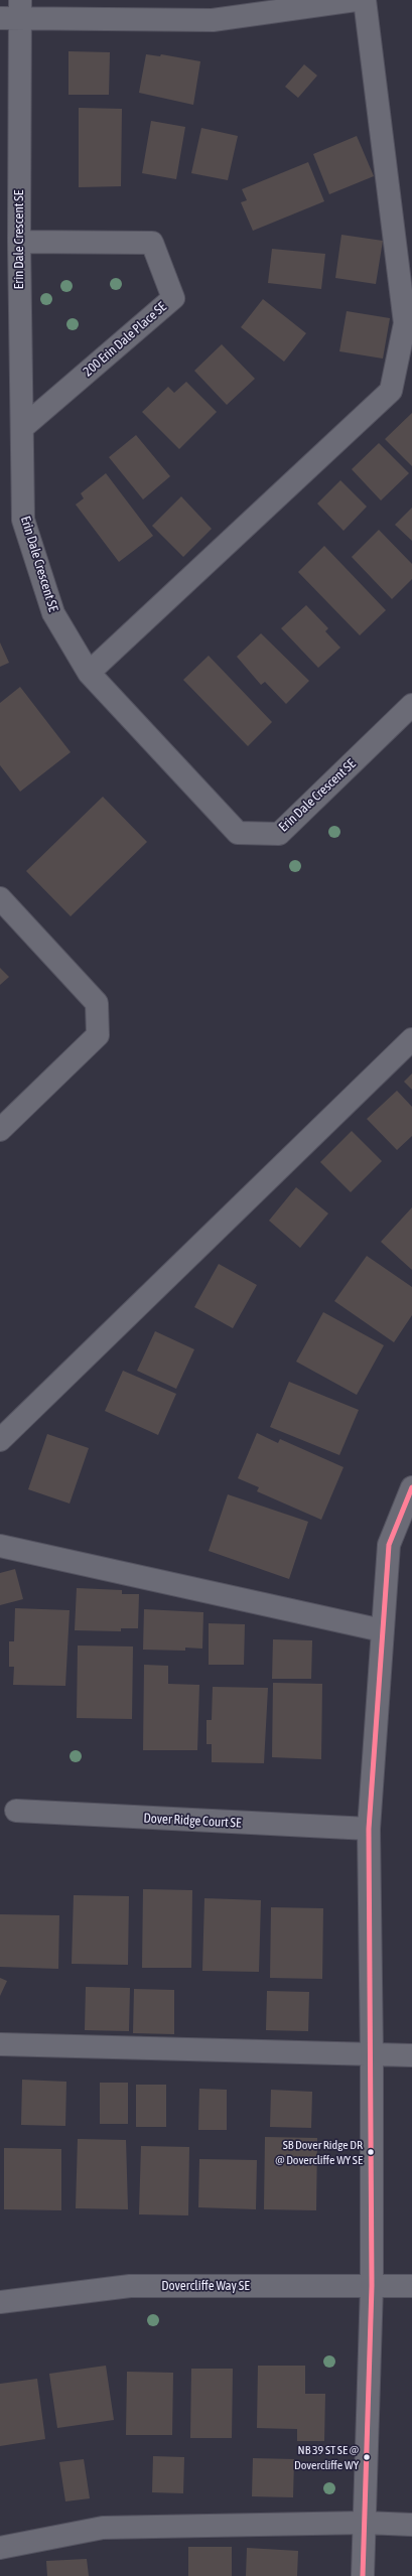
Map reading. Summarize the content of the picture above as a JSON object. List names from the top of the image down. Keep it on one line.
{"streets":{"street":["Erin Dale Crescent SE","200 Erin Dale Place SE","Dover Ridge Court SE","Dovercliffe Way SE"]},"crossings":[["Erin Dale Crescent SE","200 Erin Dale Place SE"]],"places":["SB Dover Ridge DR @ Dovercliffe WY SE","NB 39 ST SE @ Dovercliffe WY"]}
